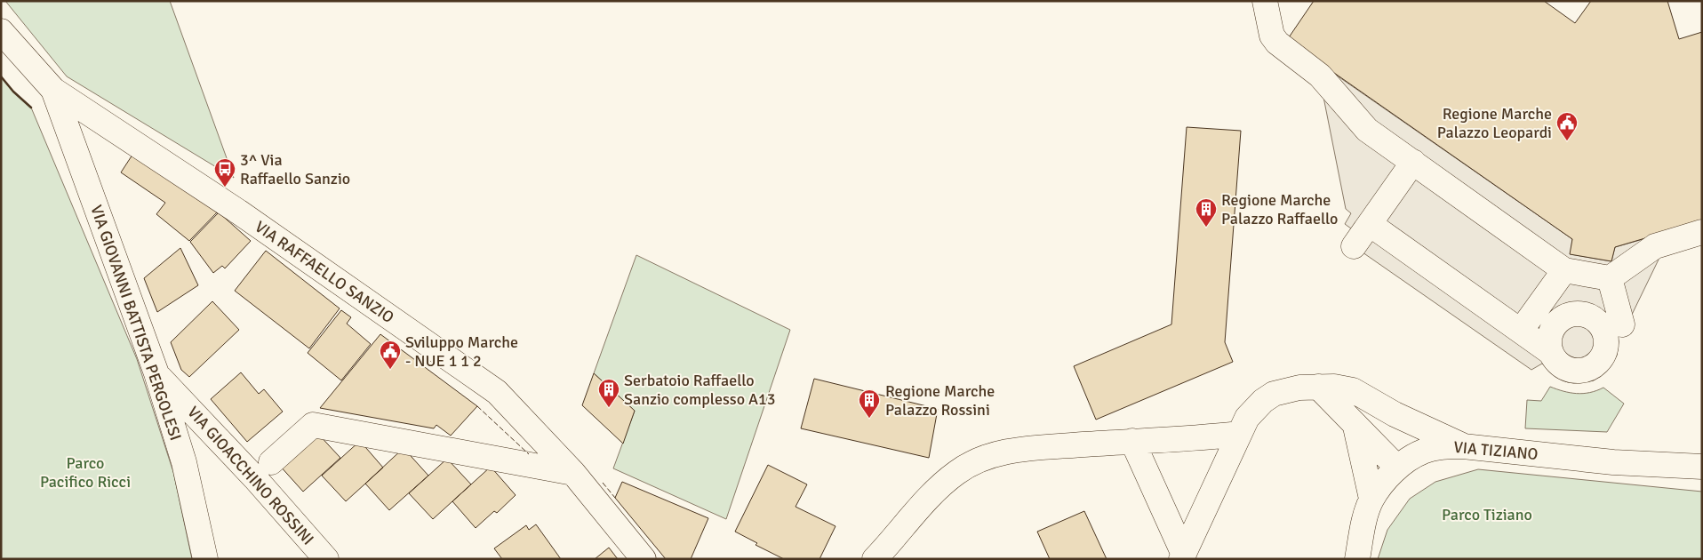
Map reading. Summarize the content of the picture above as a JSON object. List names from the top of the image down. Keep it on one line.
{"streets":{"street":["VIA RAFFAELLO SANZIO","VIA GIOVANNI BATTISTA PERGOLESI","VIA TIZIANO","VIA GIOACCHINO ROSSINI"]},"crossings":[["VIA RAFFAELLO SANZIO","VIA GIOVANNI BATTISTA PERGOLESI"],["VIA GIOVANNI BATTISTA PERGOLESI","VIA GIOACCHINO ROSSINI"]],"parks":["Parco Pacifico Ricci","Parco Tiziano"],"places":{"public building":["Regione Marche Palazzo Leopardi","Sviluppo Marche - NUE 1 1 2"],"bus stop":["3^ Via Raffaello Sanzio"],"building":["Regione Marche Palazzo Raffaello","Serbatoio Raffaello Sanzio complesso A13","Regione Marche Palazzo Rossini"]}}
